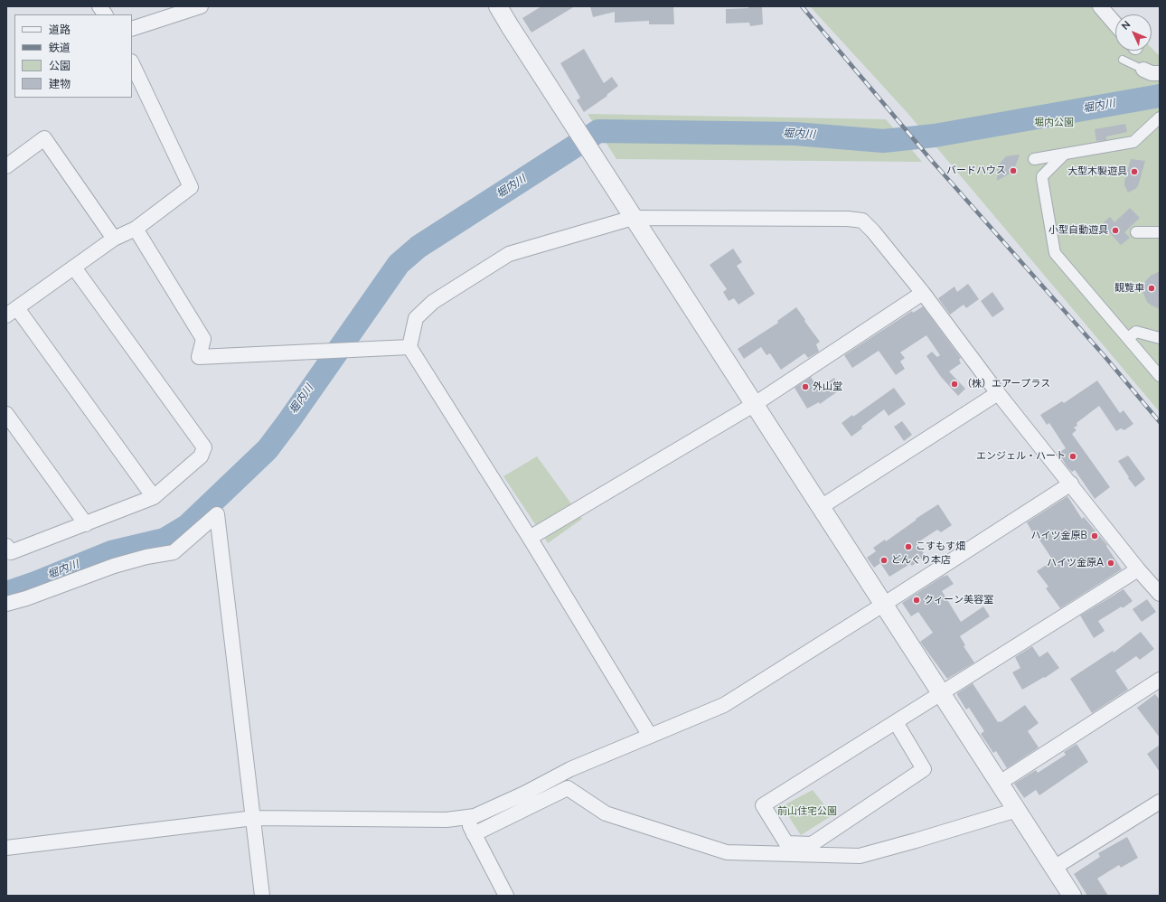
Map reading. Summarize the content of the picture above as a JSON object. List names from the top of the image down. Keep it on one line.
{"water":["堀内川"],"parks":["堀内公園","前山住宅公園"],"places":["バードハウス","大型木製遊具","小型自動遊具","観覧車","（株）エアープラス","外山堂","エンジェル・ハート","ハイツ金原B","こすもす畑","どんぐり本店","ハイツ金原A","クィーン美容室"],"legend":["道路","鉄道","公園","建物"],"north":"top left"}
